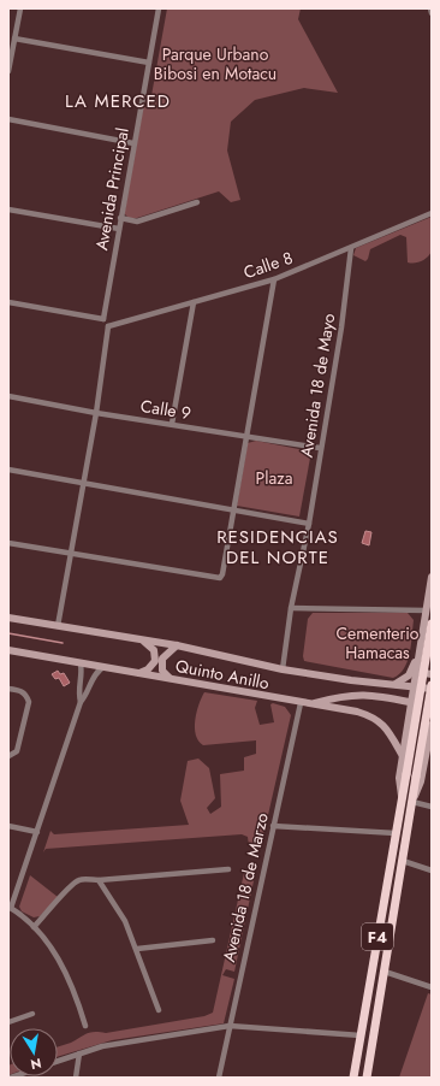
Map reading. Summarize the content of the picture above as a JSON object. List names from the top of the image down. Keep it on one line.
{"streets":{"highway":["F4"],"main road":["Quinto Anillo"],"street":["Avenida Principal","Calle 8","Avenida 18 de Mayo","Calle 9","Avenida 18 de Marzo"]},"crossings":[["Calle 8","Avenida 18 de Mayo"],["Avenida 18 de Mayo","Calle 9"],["Avenida 18 de Mayo","Quinto Anillo"],["Quinto Anillo","Avenida 18 de Marzo"],["Quinto Anillo","F4"]],"districts":["LA MERCED","RESIDENCIAS DEL NORTE"],"parks":["Parque Urbano Bibosi en Motacu","Plaza","Cementerio Hamacas"],"north":"bottom"}
